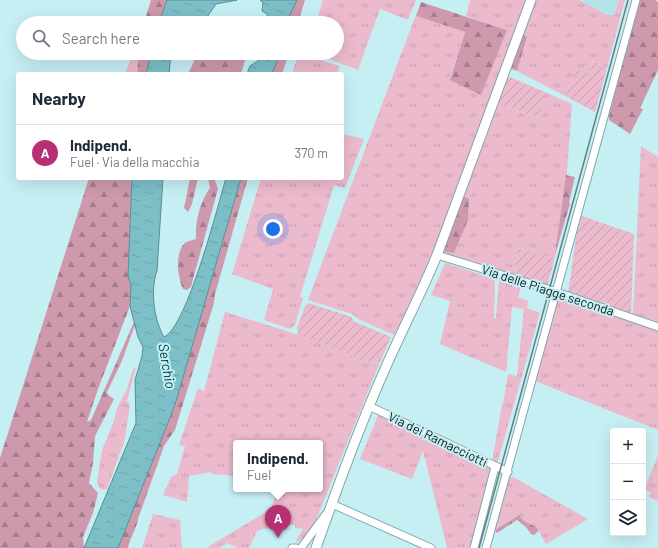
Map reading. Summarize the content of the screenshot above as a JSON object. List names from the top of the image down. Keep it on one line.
{"streets":{"street":["Via delle Piagge seconda","Via dei Ramacciotti"]},"water":["Serchio"],"page":{"search":"Search here","heading":"Nearby","list":[{"mark":"A","name":"Indipend.","note":"Fuel · Via della macchia","value":"370 m"}],"map_buttons":["+","−"],"popup":["Indipend.","Fuel"],"pins":"A"}}
